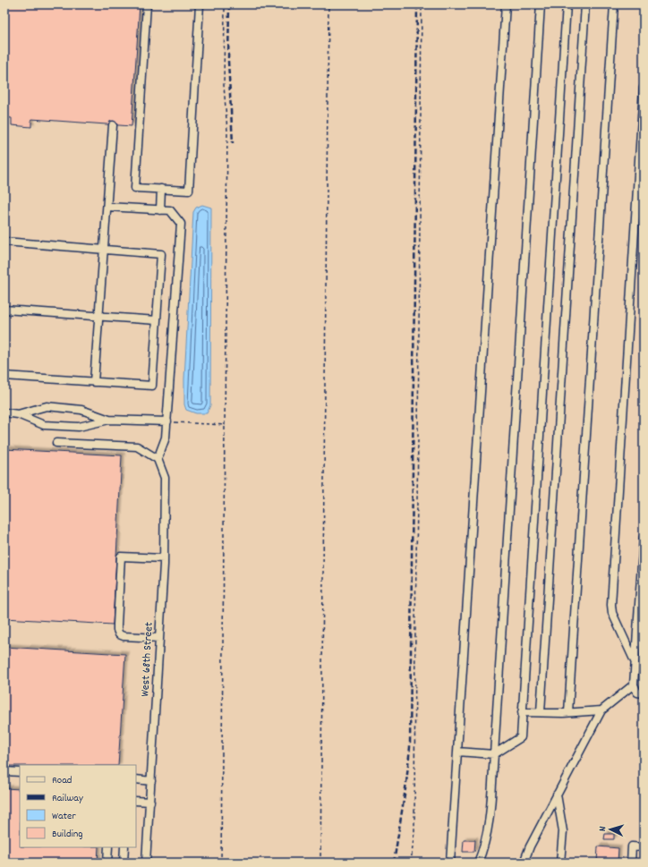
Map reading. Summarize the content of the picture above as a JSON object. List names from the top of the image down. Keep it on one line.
{"streets":{"street":["West 68th Street"]},"legend":["Road","Railway","Water","Building"],"north":"left"}
